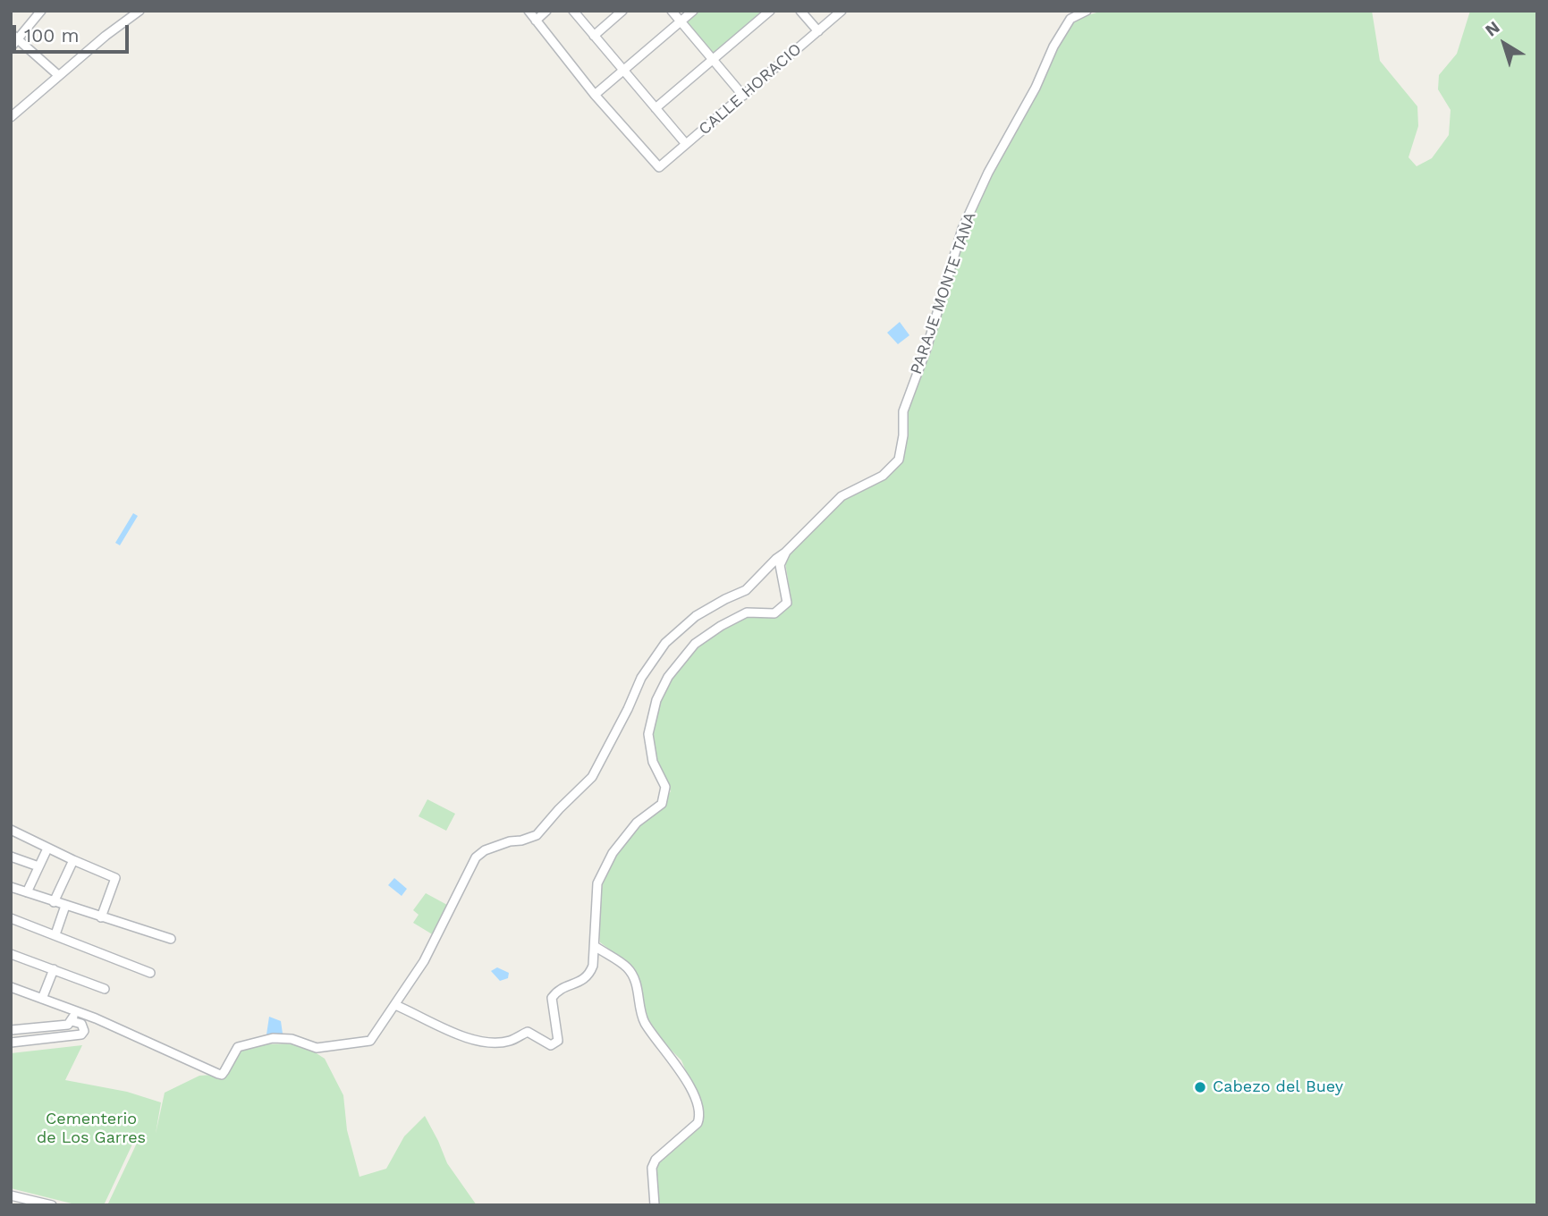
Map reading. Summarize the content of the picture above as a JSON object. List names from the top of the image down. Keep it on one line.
{"streets":{"street":["CALLE HORACIO","PARAJE MONTE TANA"]},"parks":["Cementerio de Los Garres"],"places":["Cabezo del Buey"],"scale_bar":"100 m","north":"top left"}
